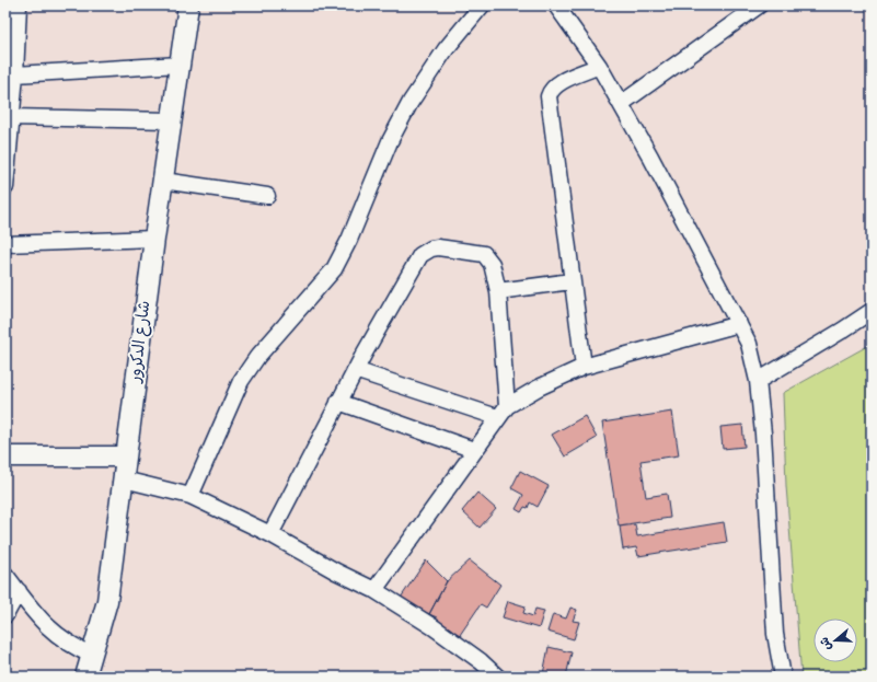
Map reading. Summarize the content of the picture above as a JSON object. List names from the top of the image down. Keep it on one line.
{"streets":{"street":["شارع الدكرور"]},"north":"left"}
